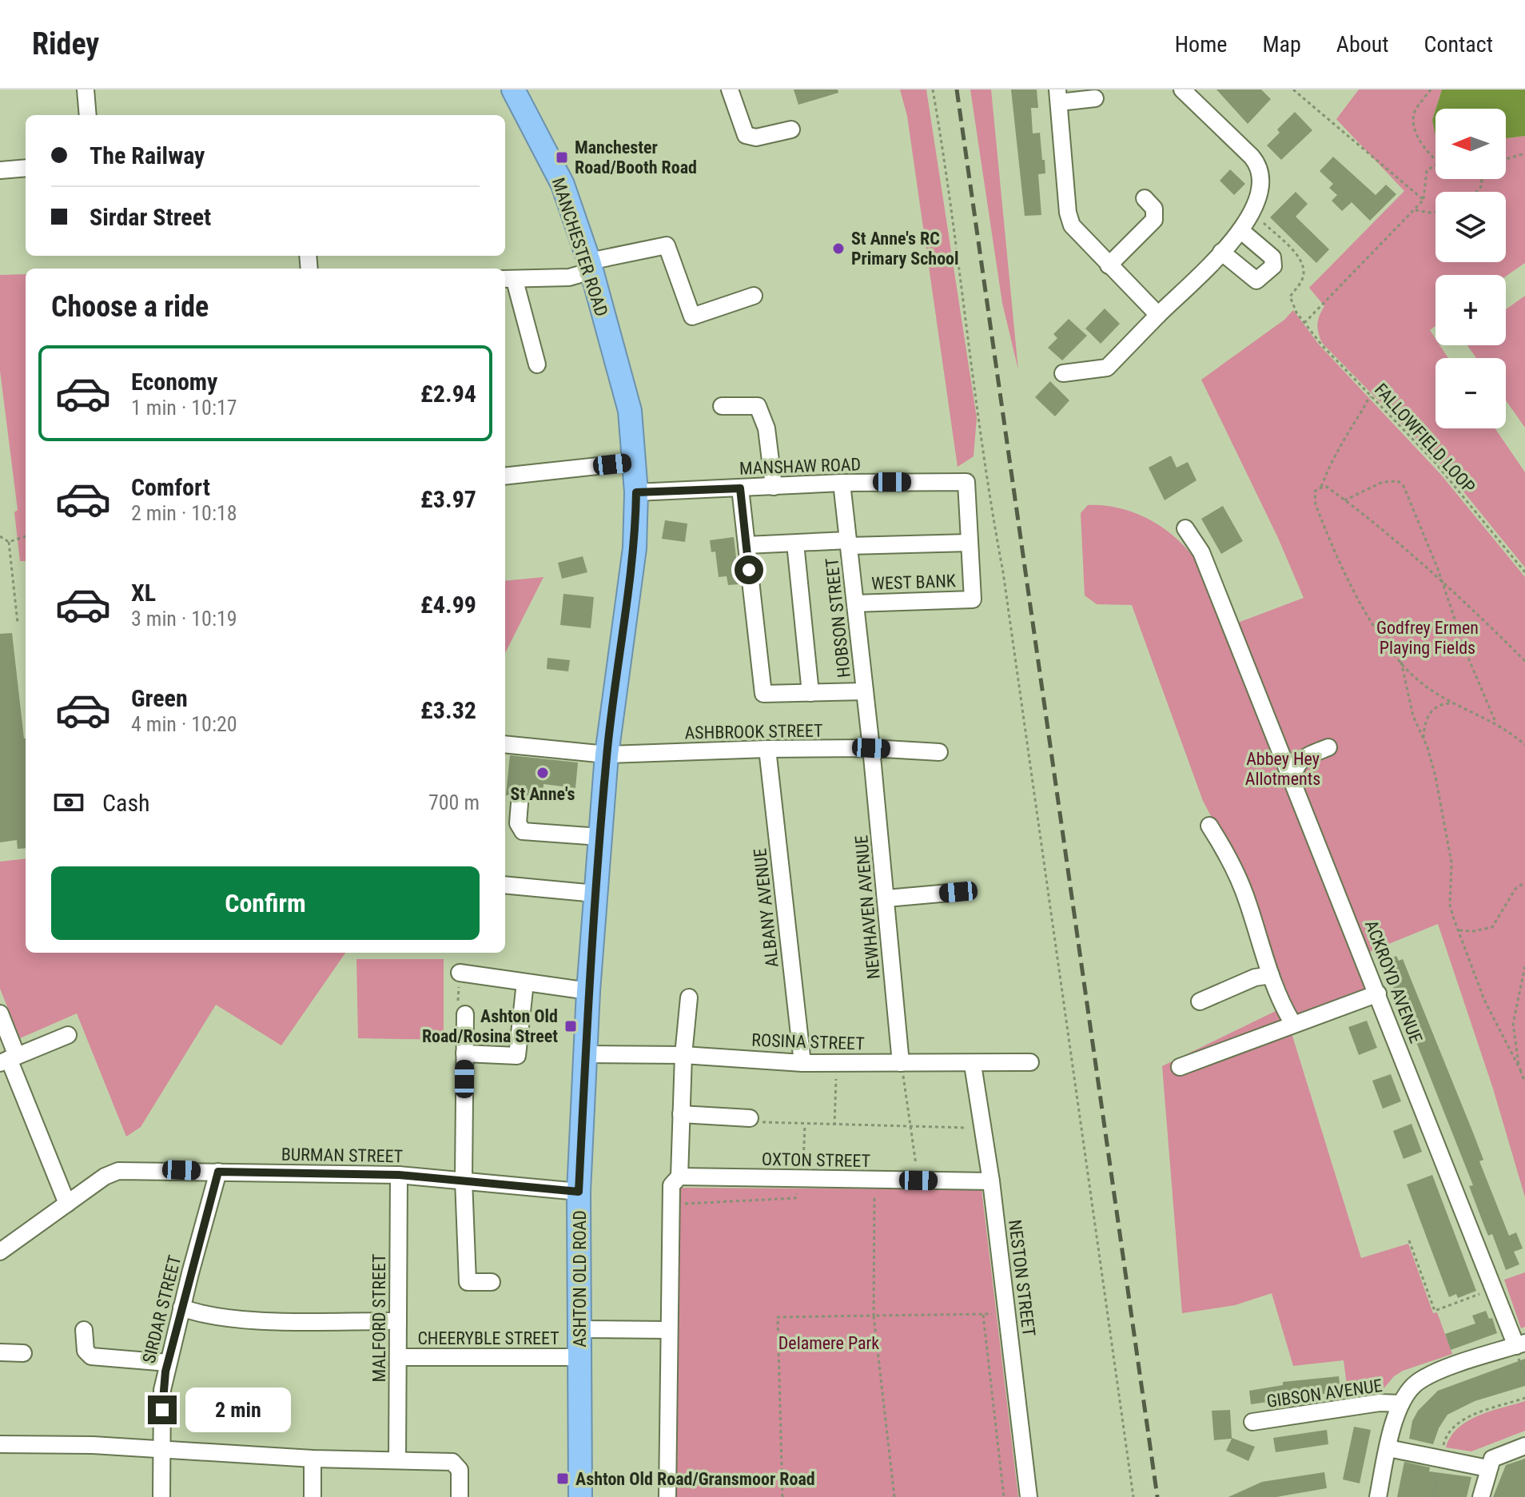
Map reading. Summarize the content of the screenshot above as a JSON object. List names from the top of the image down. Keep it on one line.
{"streets":{"highway":["MANCHESTER ROAD","ASHTON OLD ROAD"],"street":["MANSHAW ROAD","WEST BANK","HOBSON STREET","ASHBROOK STREET","NEWHAVEN AVENUE","ALBANY AVENUE","ACKROYD AVENUE","ROSINA STREET","BURMAN STREET","OXTON STREET","NESTON STREET","SIRDAR STREET","MALFORD STREET","CHEERYBLE STREET","GIBSON AVENUE"],"path":["FALLOWFIELD LOOP"]},"crossings":[["MANCHESTER ROAD","ASHTON OLD ROAD"],["MANSHAW ROAD","WEST BANK"],["MANSHAW ROAD","HOBSON STREET"],["MANSHAW ROAD","ASHTON OLD ROAD"],["WEST BANK","HOBSON STREET"],["HOBSON STREET","ASHBROOK STREET"],["HOBSON STREET","NEWHAVEN AVENUE"],["ASHBROOK STREET","NEWHAVEN AVENUE"],["ASHBROOK STREET","ALBANY AVENUE"],["ASHBROOK STREET","ASHTON OLD ROAD"],["NEWHAVEN AVENUE","ROSINA STREET"],["ALBANY AVENUE","ROSINA STREET"],["ROSINA STREET","NESTON STREET"],["ROSINA STREET","ASHTON OLD ROAD"],["BURMAN STREET","ASHTON OLD ROAD"],["BURMAN STREET","SIRDAR STREET"],["BURMAN STREET","MALFORD STREET"],["OXTON STREET","NESTON STREET"],["ASHTON OLD ROAD","CHEERYBLE STREET"],["SIRDAR STREET","CHEERYBLE STREET"],["MALFORD STREET","CHEERYBLE STREET"]],"parks":["Godfrey Ermen Playing Fields","Abbey Hey Allotments","Delamere Park"],"places":{"transit":["Manchester Road/Booth Road","Ashton Old Road/Rosina Street","Ashton Old Road/Gransmoor Road"],"other":["St Anne's RC Primary School","St Anne's"]},"north":"left","page":{"header":"Ridey","nav":["Home","Map","About","Contact"],"map_buttons":["+","−"],"banner":["The Railway","Sirdar Street"],"heading":"Choose a ride","list":[{"name":"Economy","note":"1 min · 10:17","value":"£2.94"},{"name":"Comfort","note":"2 min · 10:18","value":"£3.97"},{"name":"XL","note":"3 min · 10:19","value":"£4.99"},{"name":"Green","note":"4 min · 10:20","value":"£3.32"}],"pay":["Cash","700 m"],"buttons":"Confirm","bubble":"2 min"}}
